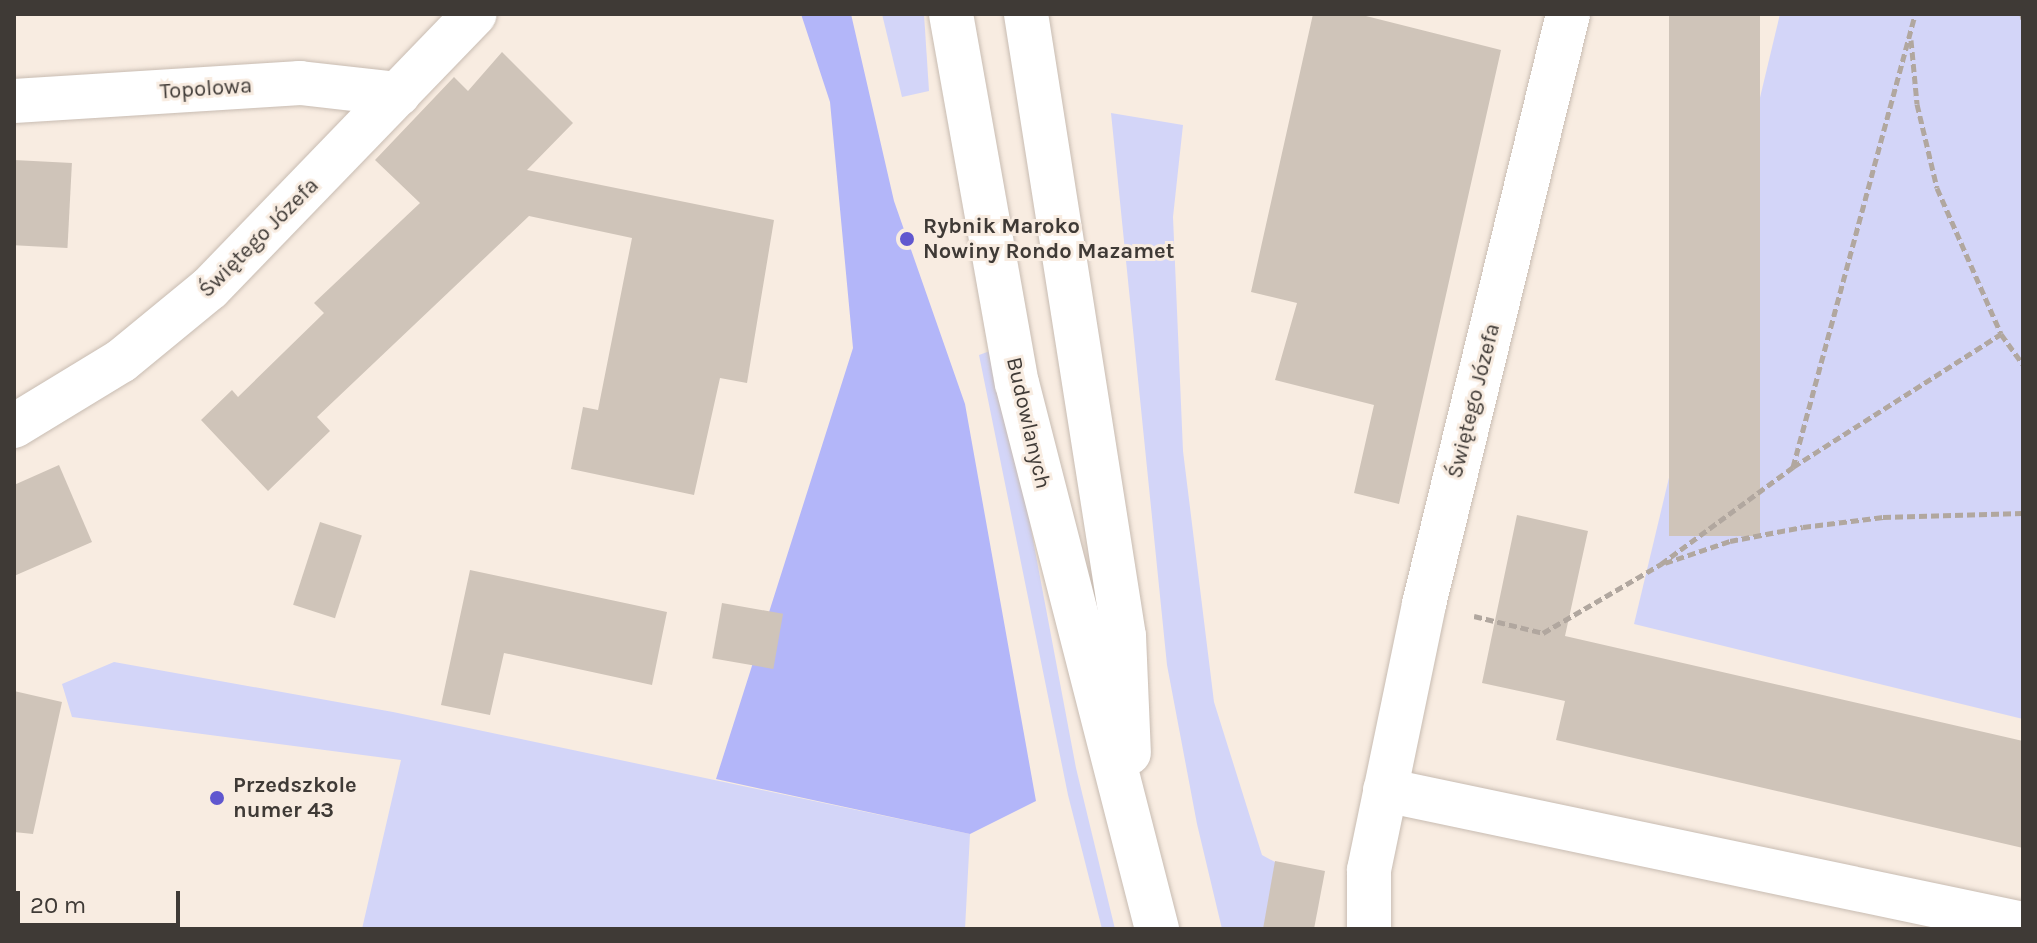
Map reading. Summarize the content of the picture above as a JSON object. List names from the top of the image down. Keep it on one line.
{"streets":{"street":["Topolowa","Świętego Józefa","Budowlanych"]},"crossings":[["Topolowa","Świętego Józefa"]],"places":["Rybnik Maroko Nowiny Rondo Mazamet","Przedszkole numer 43"],"scale_bar":"20 m"}
